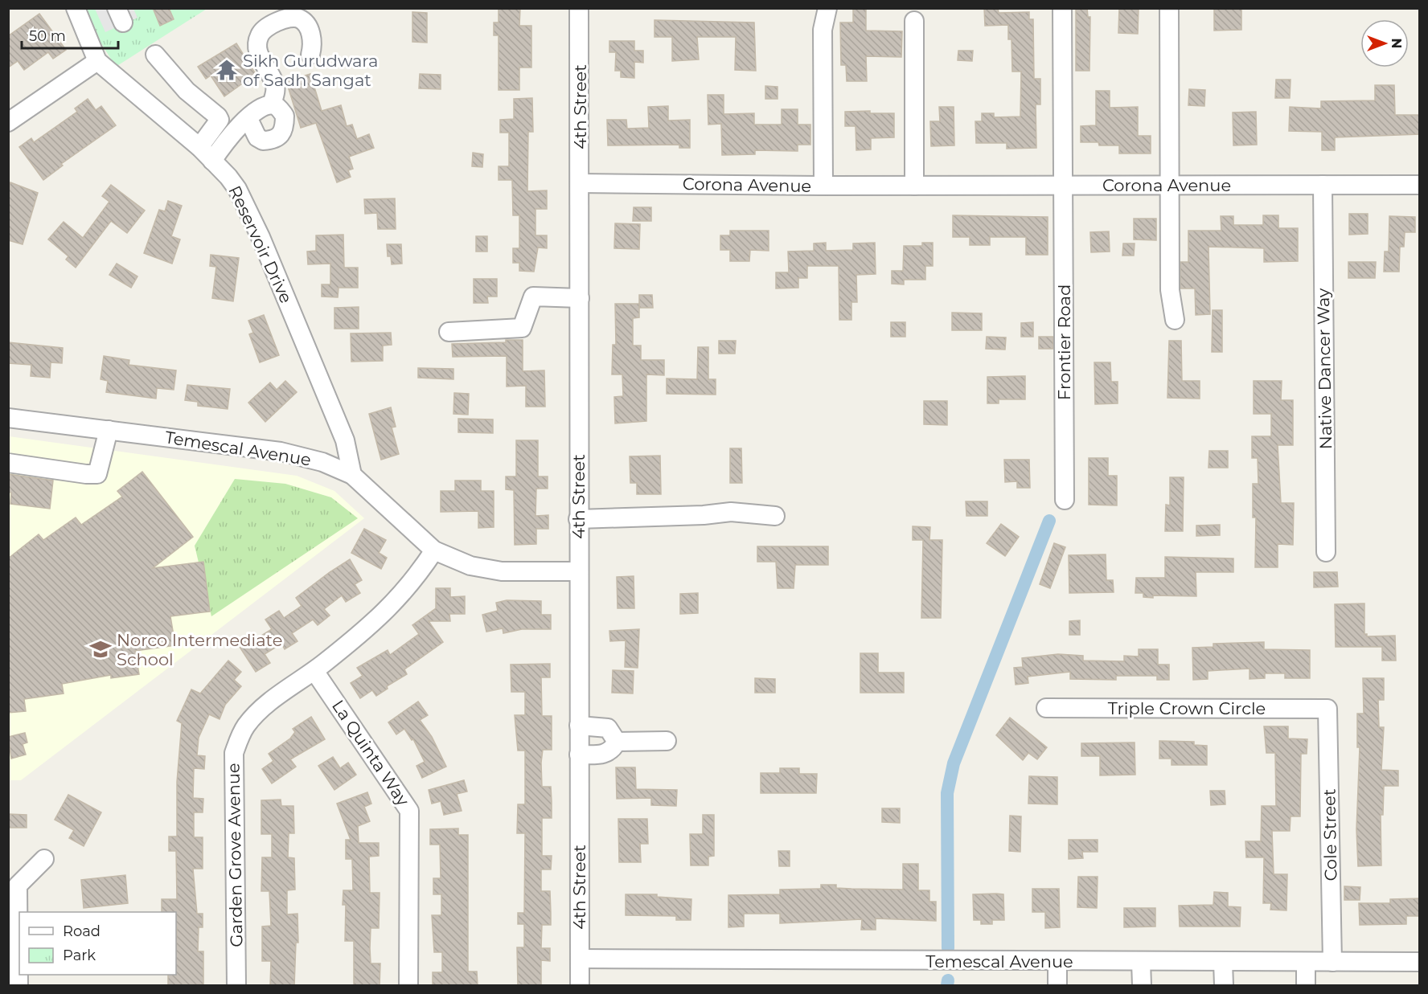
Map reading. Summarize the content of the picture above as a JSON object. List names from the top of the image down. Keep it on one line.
{"streets":{"street":["4th Street","Corona Avenue","Reservoir Drive","Frontier Road","Native Dancer Way","Temescal Avenue","Triple Crown Circle","La Quinta Way","Cole Street","Garden Grove Avenue"]},"crossings":[["4th Street","Corona Avenue"],["4th Street","Temescal Avenue"],["Corona Avenue","Frontier Road"],["Corona Avenue","Native Dancer Way"],["Reservoir Drive","Temescal Avenue"],["Temescal Avenue","Cole Street"],["Temescal Avenue","Garden Grove Avenue"],["Triple Crown Circle","Cole Street"],["La Quinta Way","Garden Grove Avenue"]],"places":{"temple":["Sikh Gurudwara of Sadh Sangat"],"school or university":["Norco Intermediate School"]},"legend":["Road","Park"],"scale_bar":"50 m","north":"right"}
